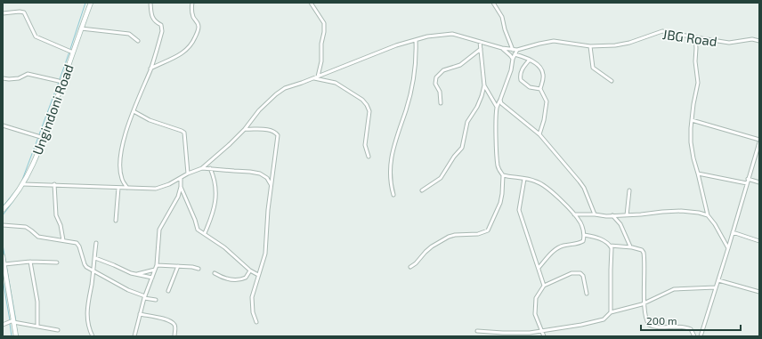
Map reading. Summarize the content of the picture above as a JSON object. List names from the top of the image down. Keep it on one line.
{"streets":{"main road":["Ungindoni Road"],"street":["JBG Road"]},"scale_bar":"200 m"}
